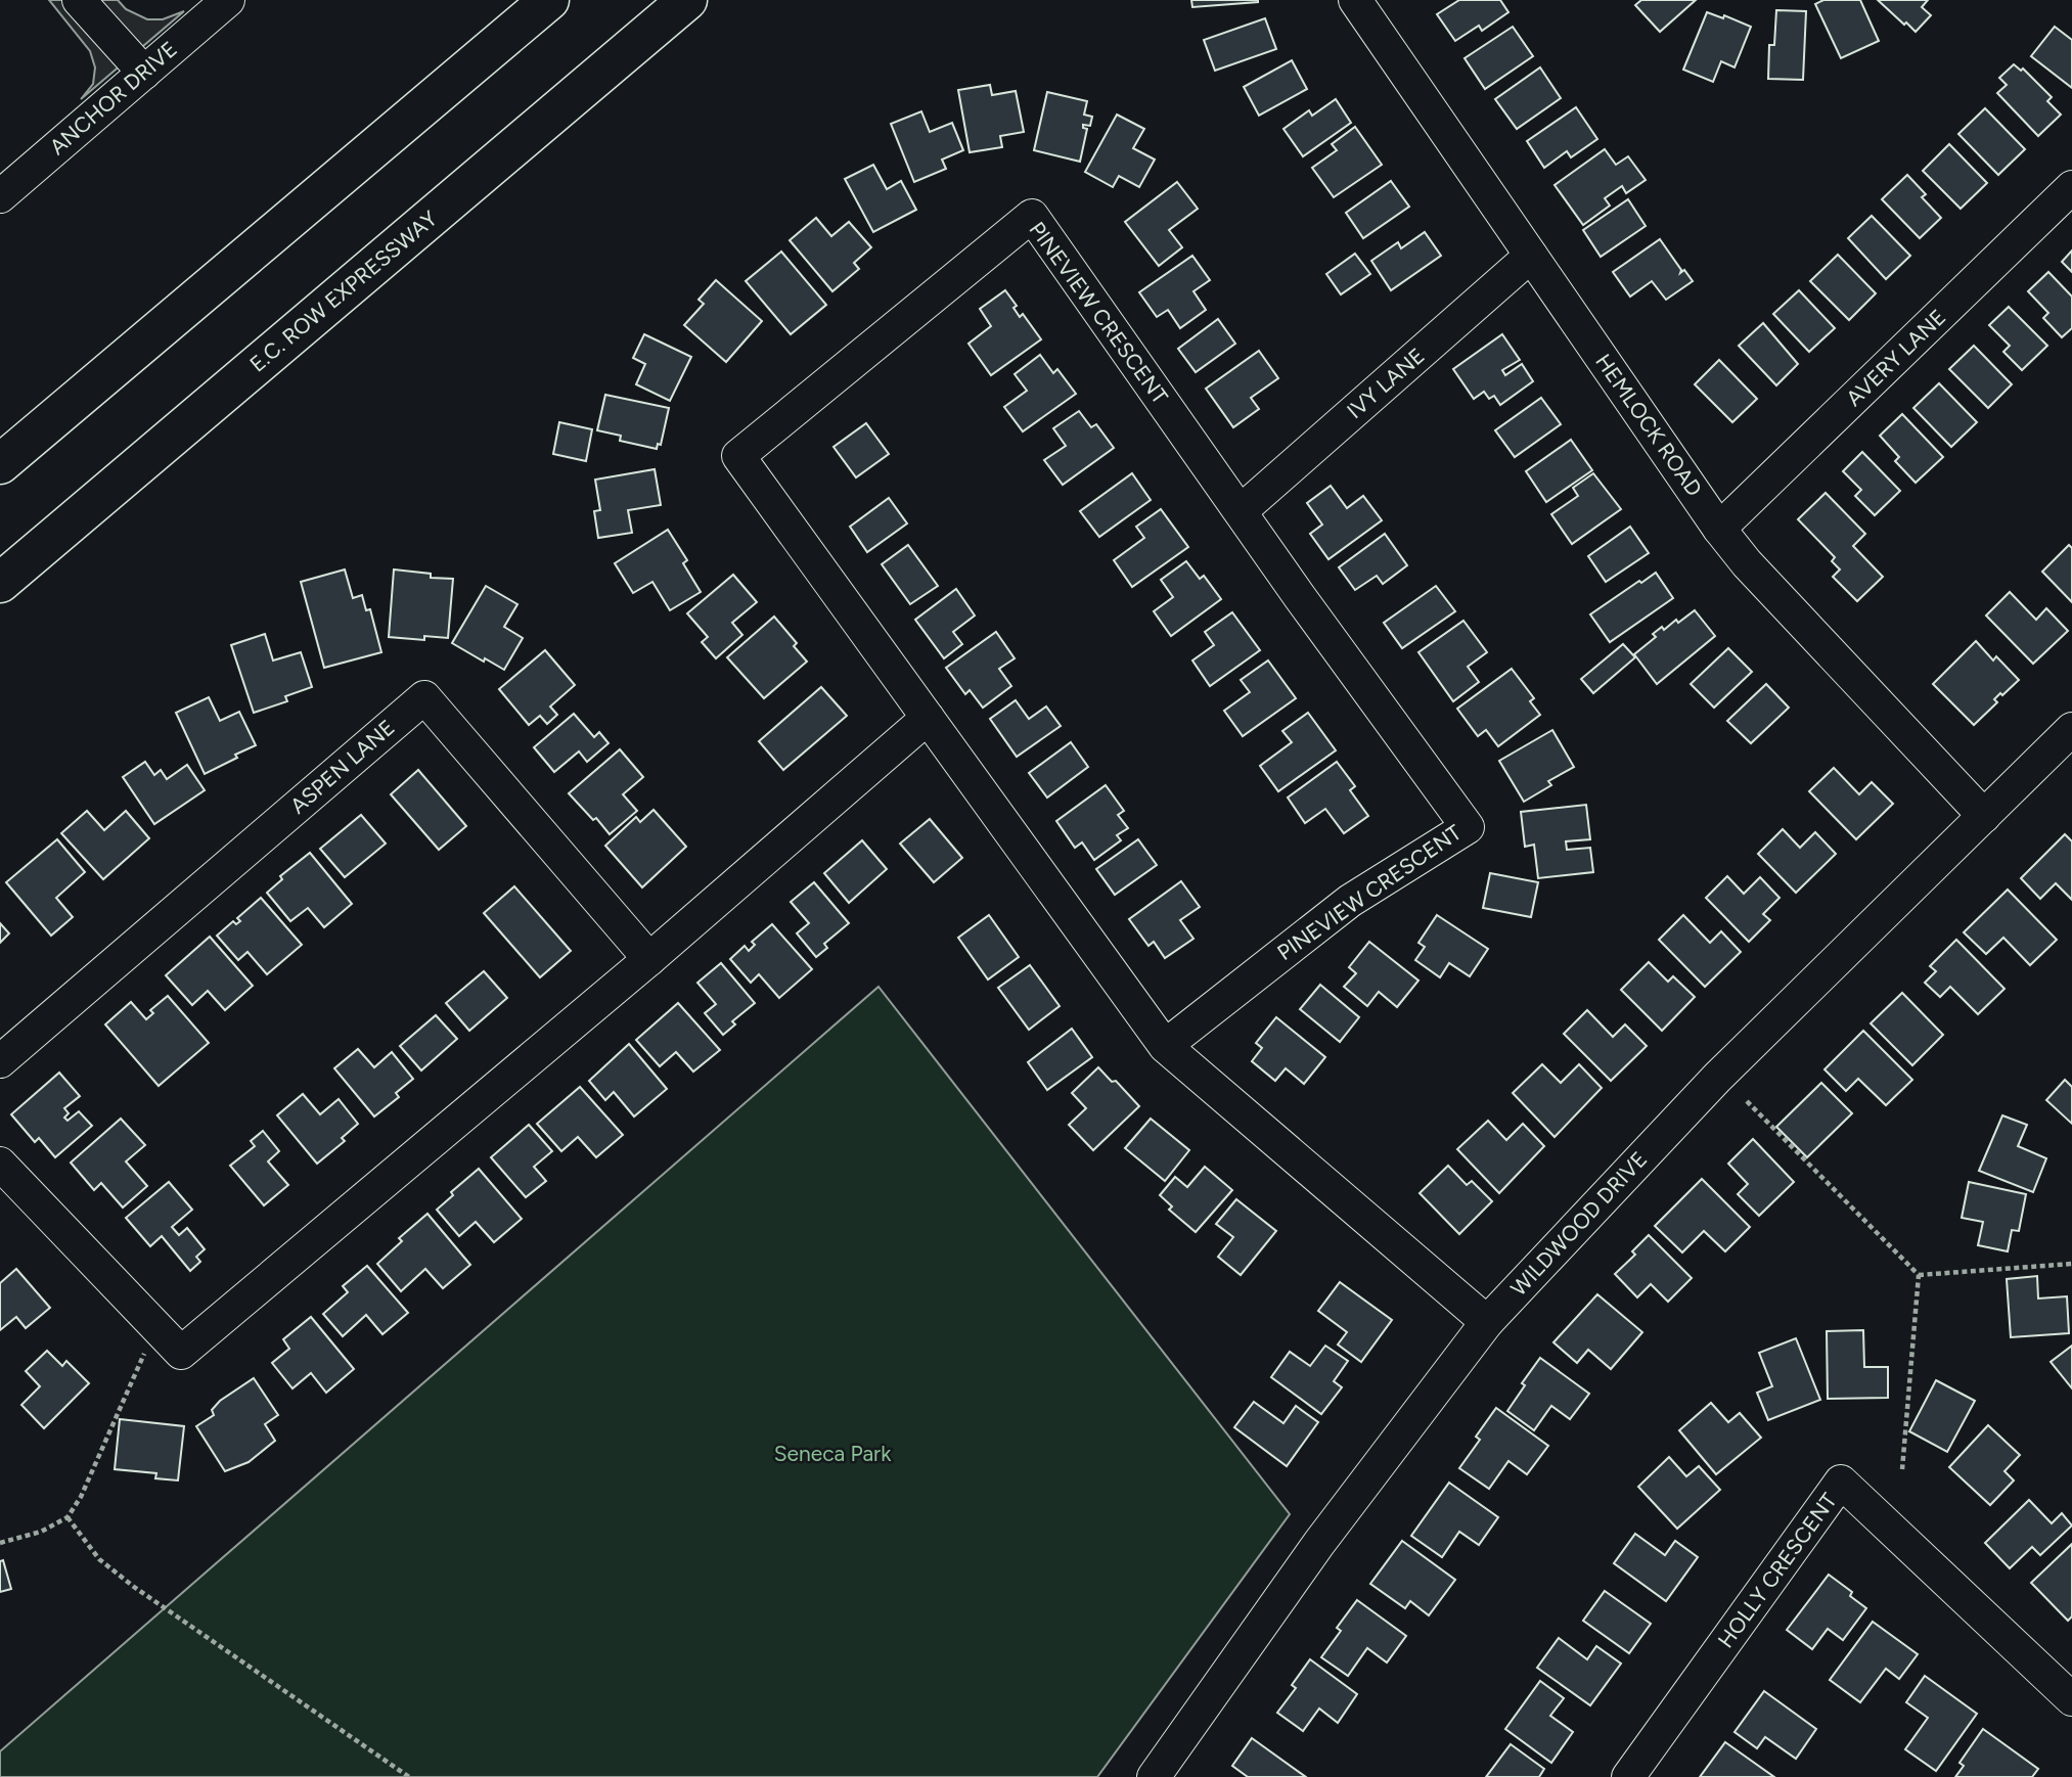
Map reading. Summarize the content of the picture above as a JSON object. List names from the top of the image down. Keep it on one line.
{"streets":{"highway":["E.C. ROW EXPRESSWAY"],"street":["ANCHOR DRIVE","PINEVIEW CRESCENT","AVERY LANE","IVY LANE","HEMLOCK ROAD","ASPEN LANE","WILDWOOD DRIVE","HOLLY CRESCENT"]},"crossings":[["PINEVIEW CRESCENT","IVY LANE"],["PINEVIEW CRESCENT","WILDWOOD DRIVE"],["AVERY LANE","HEMLOCK ROAD"],["IVY LANE","HEMLOCK ROAD"],["HEMLOCK ROAD","WILDWOOD DRIVE"]],"parks":["Seneca Park"]}
